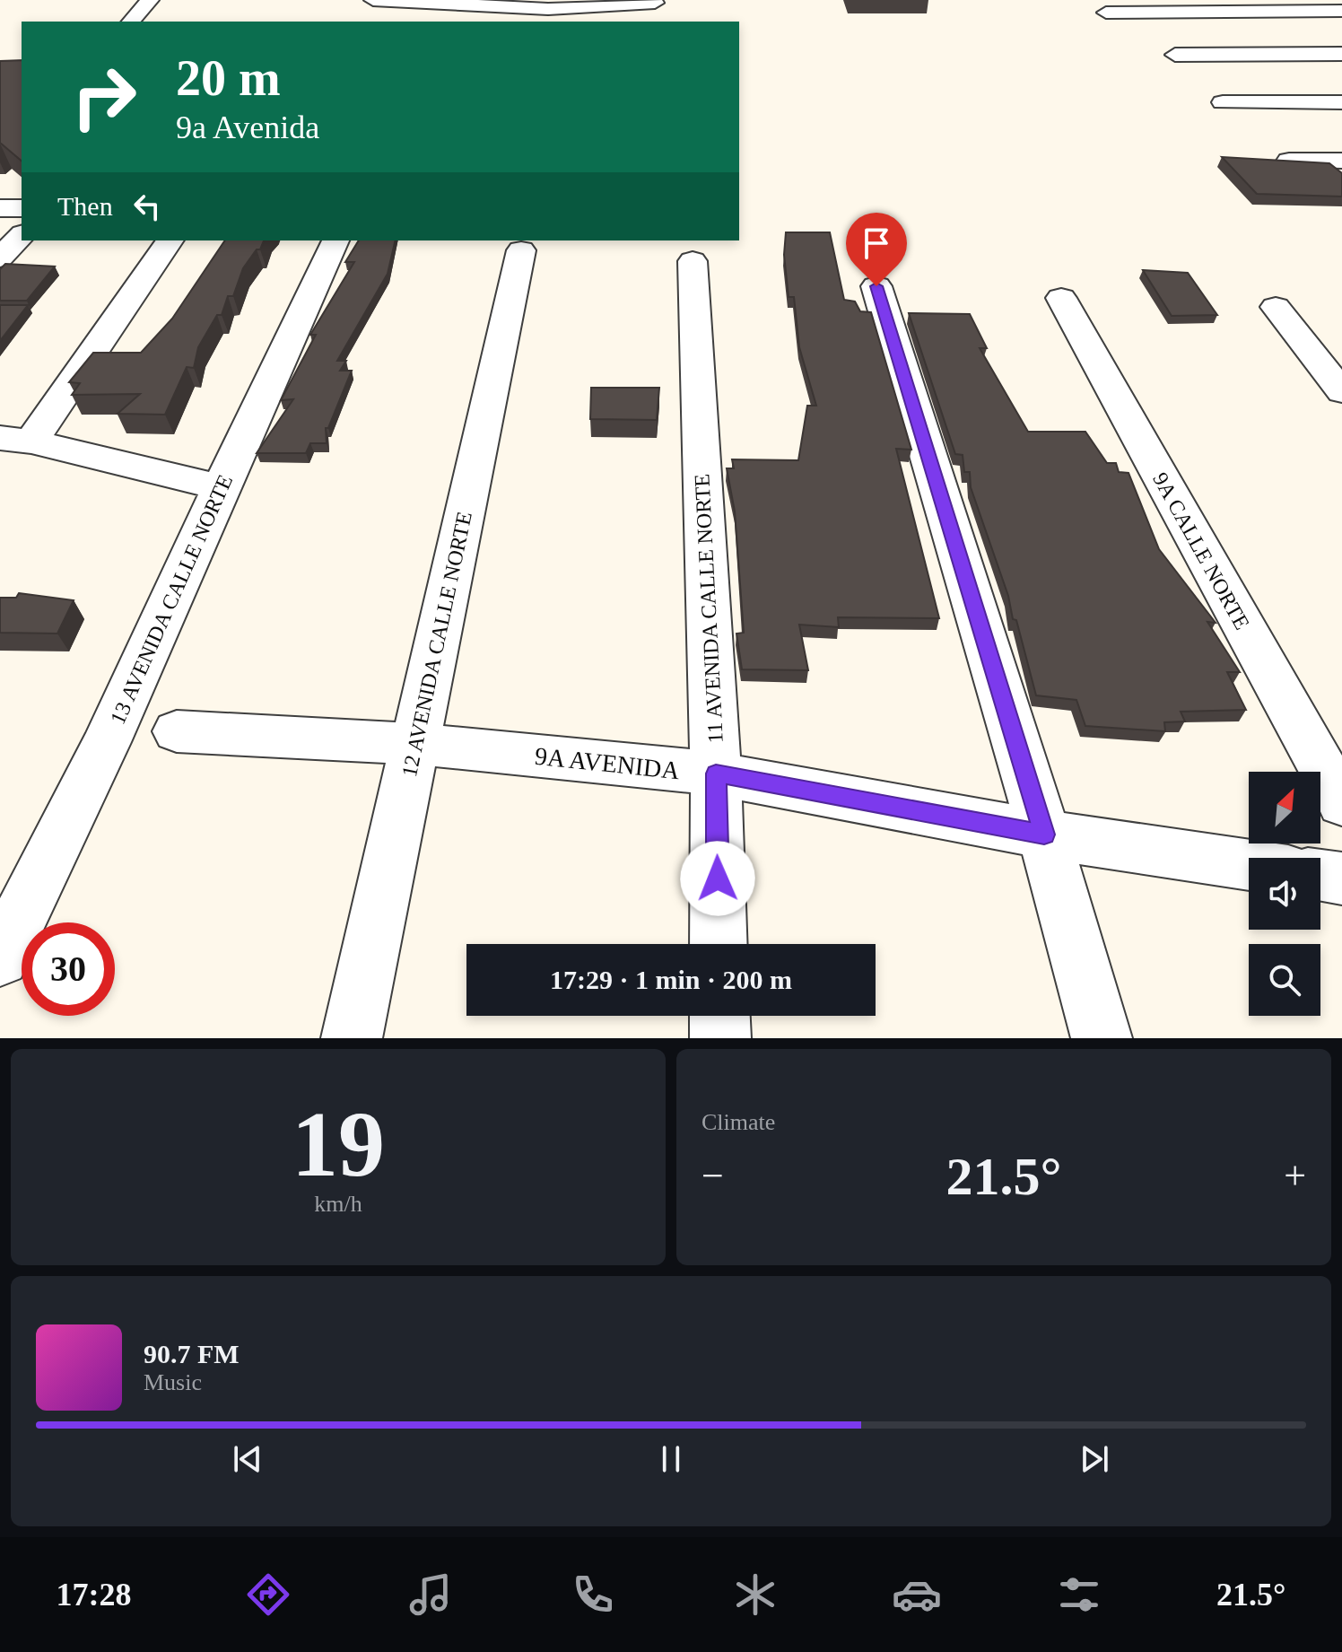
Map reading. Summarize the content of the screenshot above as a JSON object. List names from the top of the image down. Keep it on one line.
{"streets":{"street":["9A CALLE NORTE","13 AVENIDA CALLE NORTE","11 AVENIDA CALLE NORTE","12 AVENIDA CALLE NORTE","9A AVENIDA"]},"crossings":[["11 AVENIDA CALLE NORTE","9A AVENIDA"],["12 AVENIDA CALLE NORTE","9A AVENIDA"]],"north":"top right","page":{"turn":["20 m","9a Avenida"],"then":"Then","limit":"30","trip":"17:29 · 1 min · 200 m","tile":[["19","km/h"],"Climate"],"heat":["−","21.5°","+"],"song":["90.7 FM","Music"],"tabs":["17:28","21.5°"]}}
